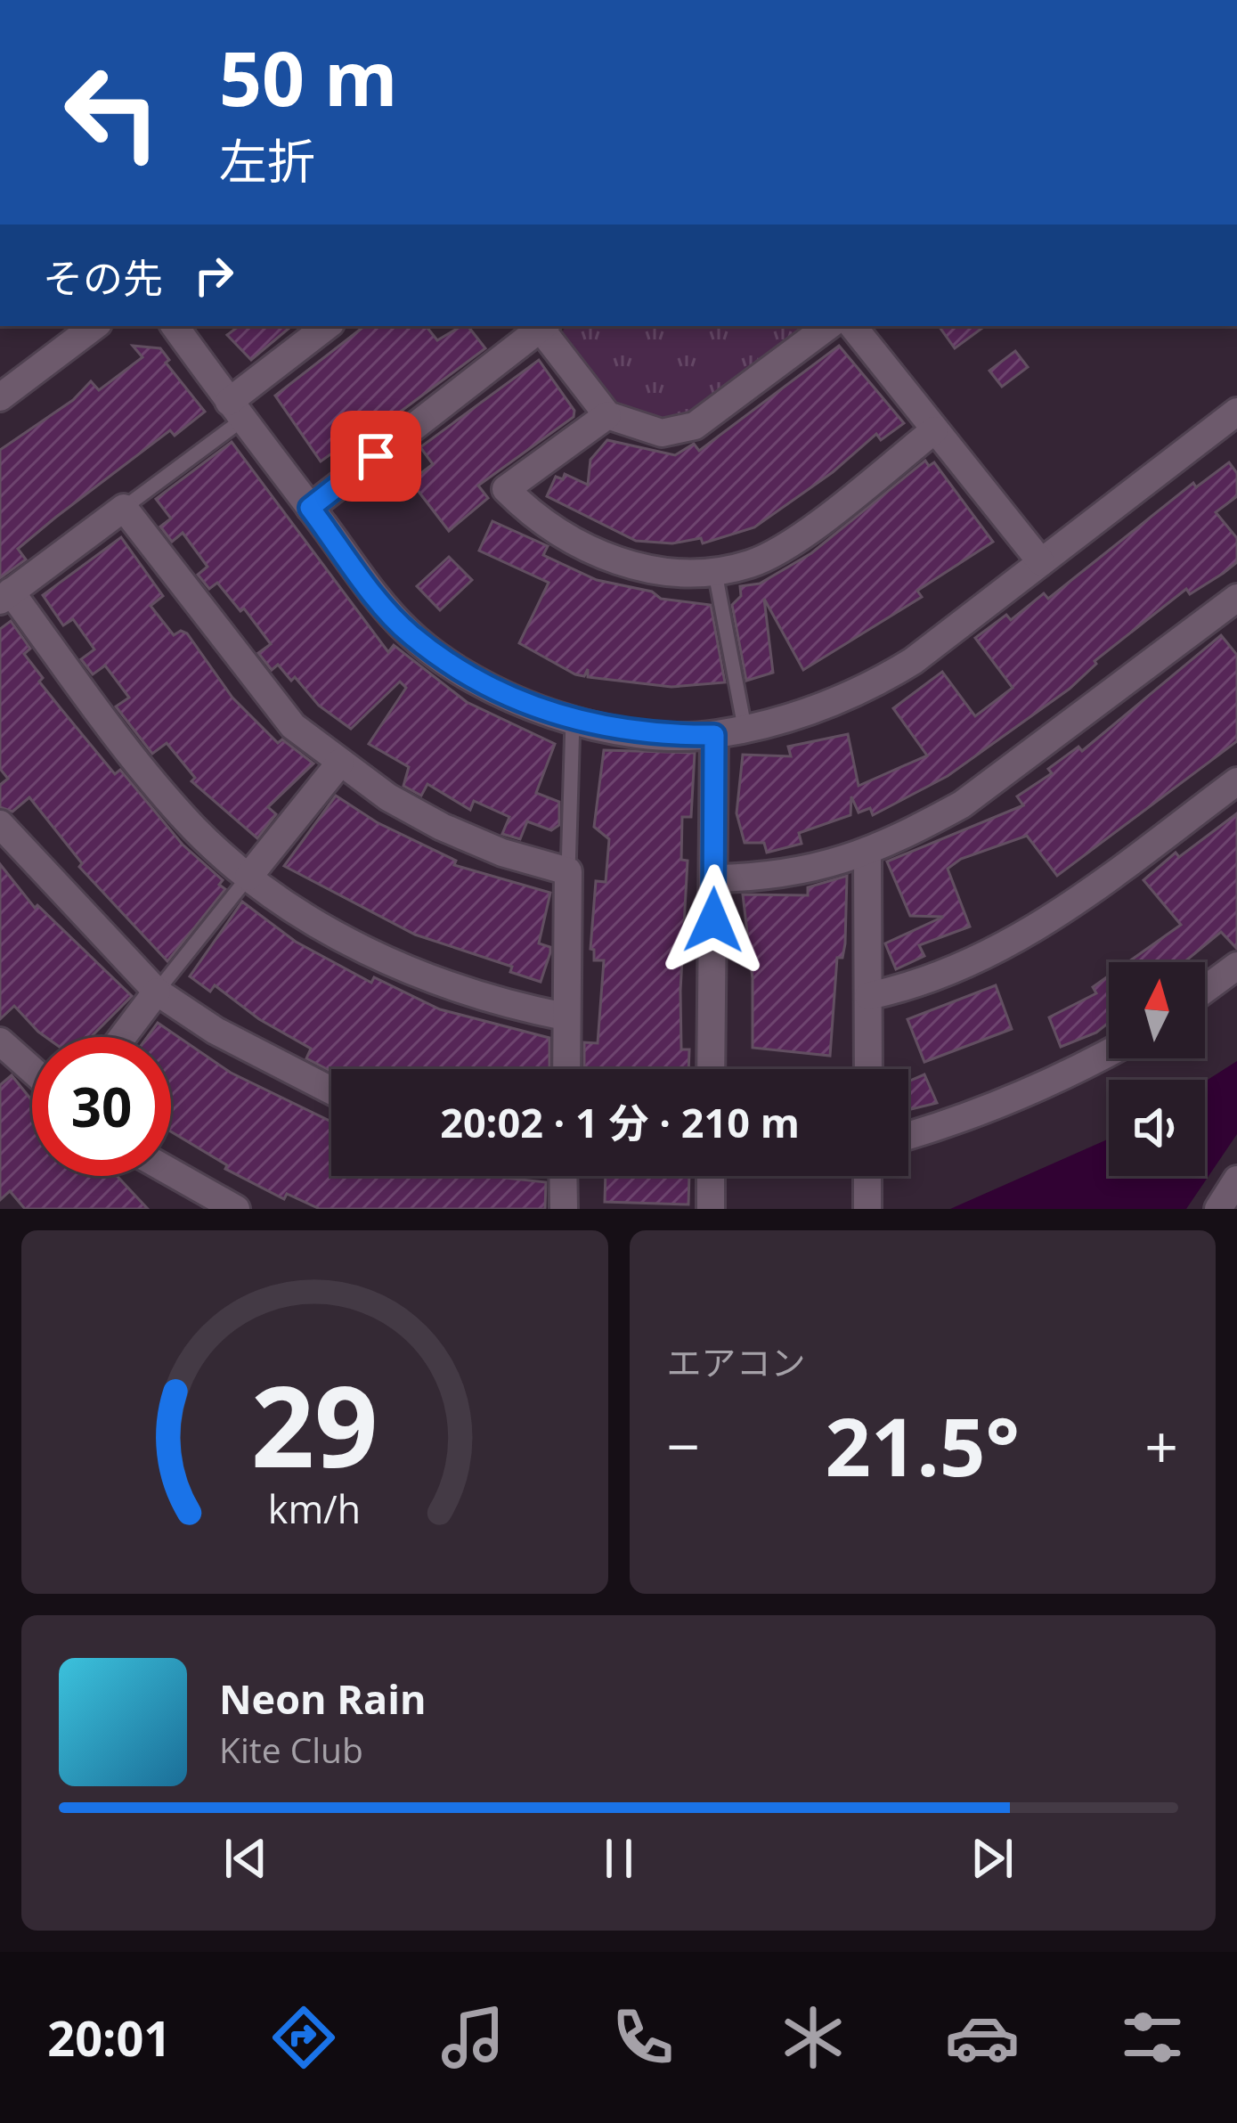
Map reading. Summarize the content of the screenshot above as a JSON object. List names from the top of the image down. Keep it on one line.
{"north":"top","page":{"turn":["50 m","左折"],"then":"その先","limit":"30","trip":"20:02 · 1 分 · 210 m","tile":"エアコン","heat":["−","21.5°","+"],"song":["Neon Rain","Kite Club"],"tabs":"20:01","gauge":["29","km/h"]}}
